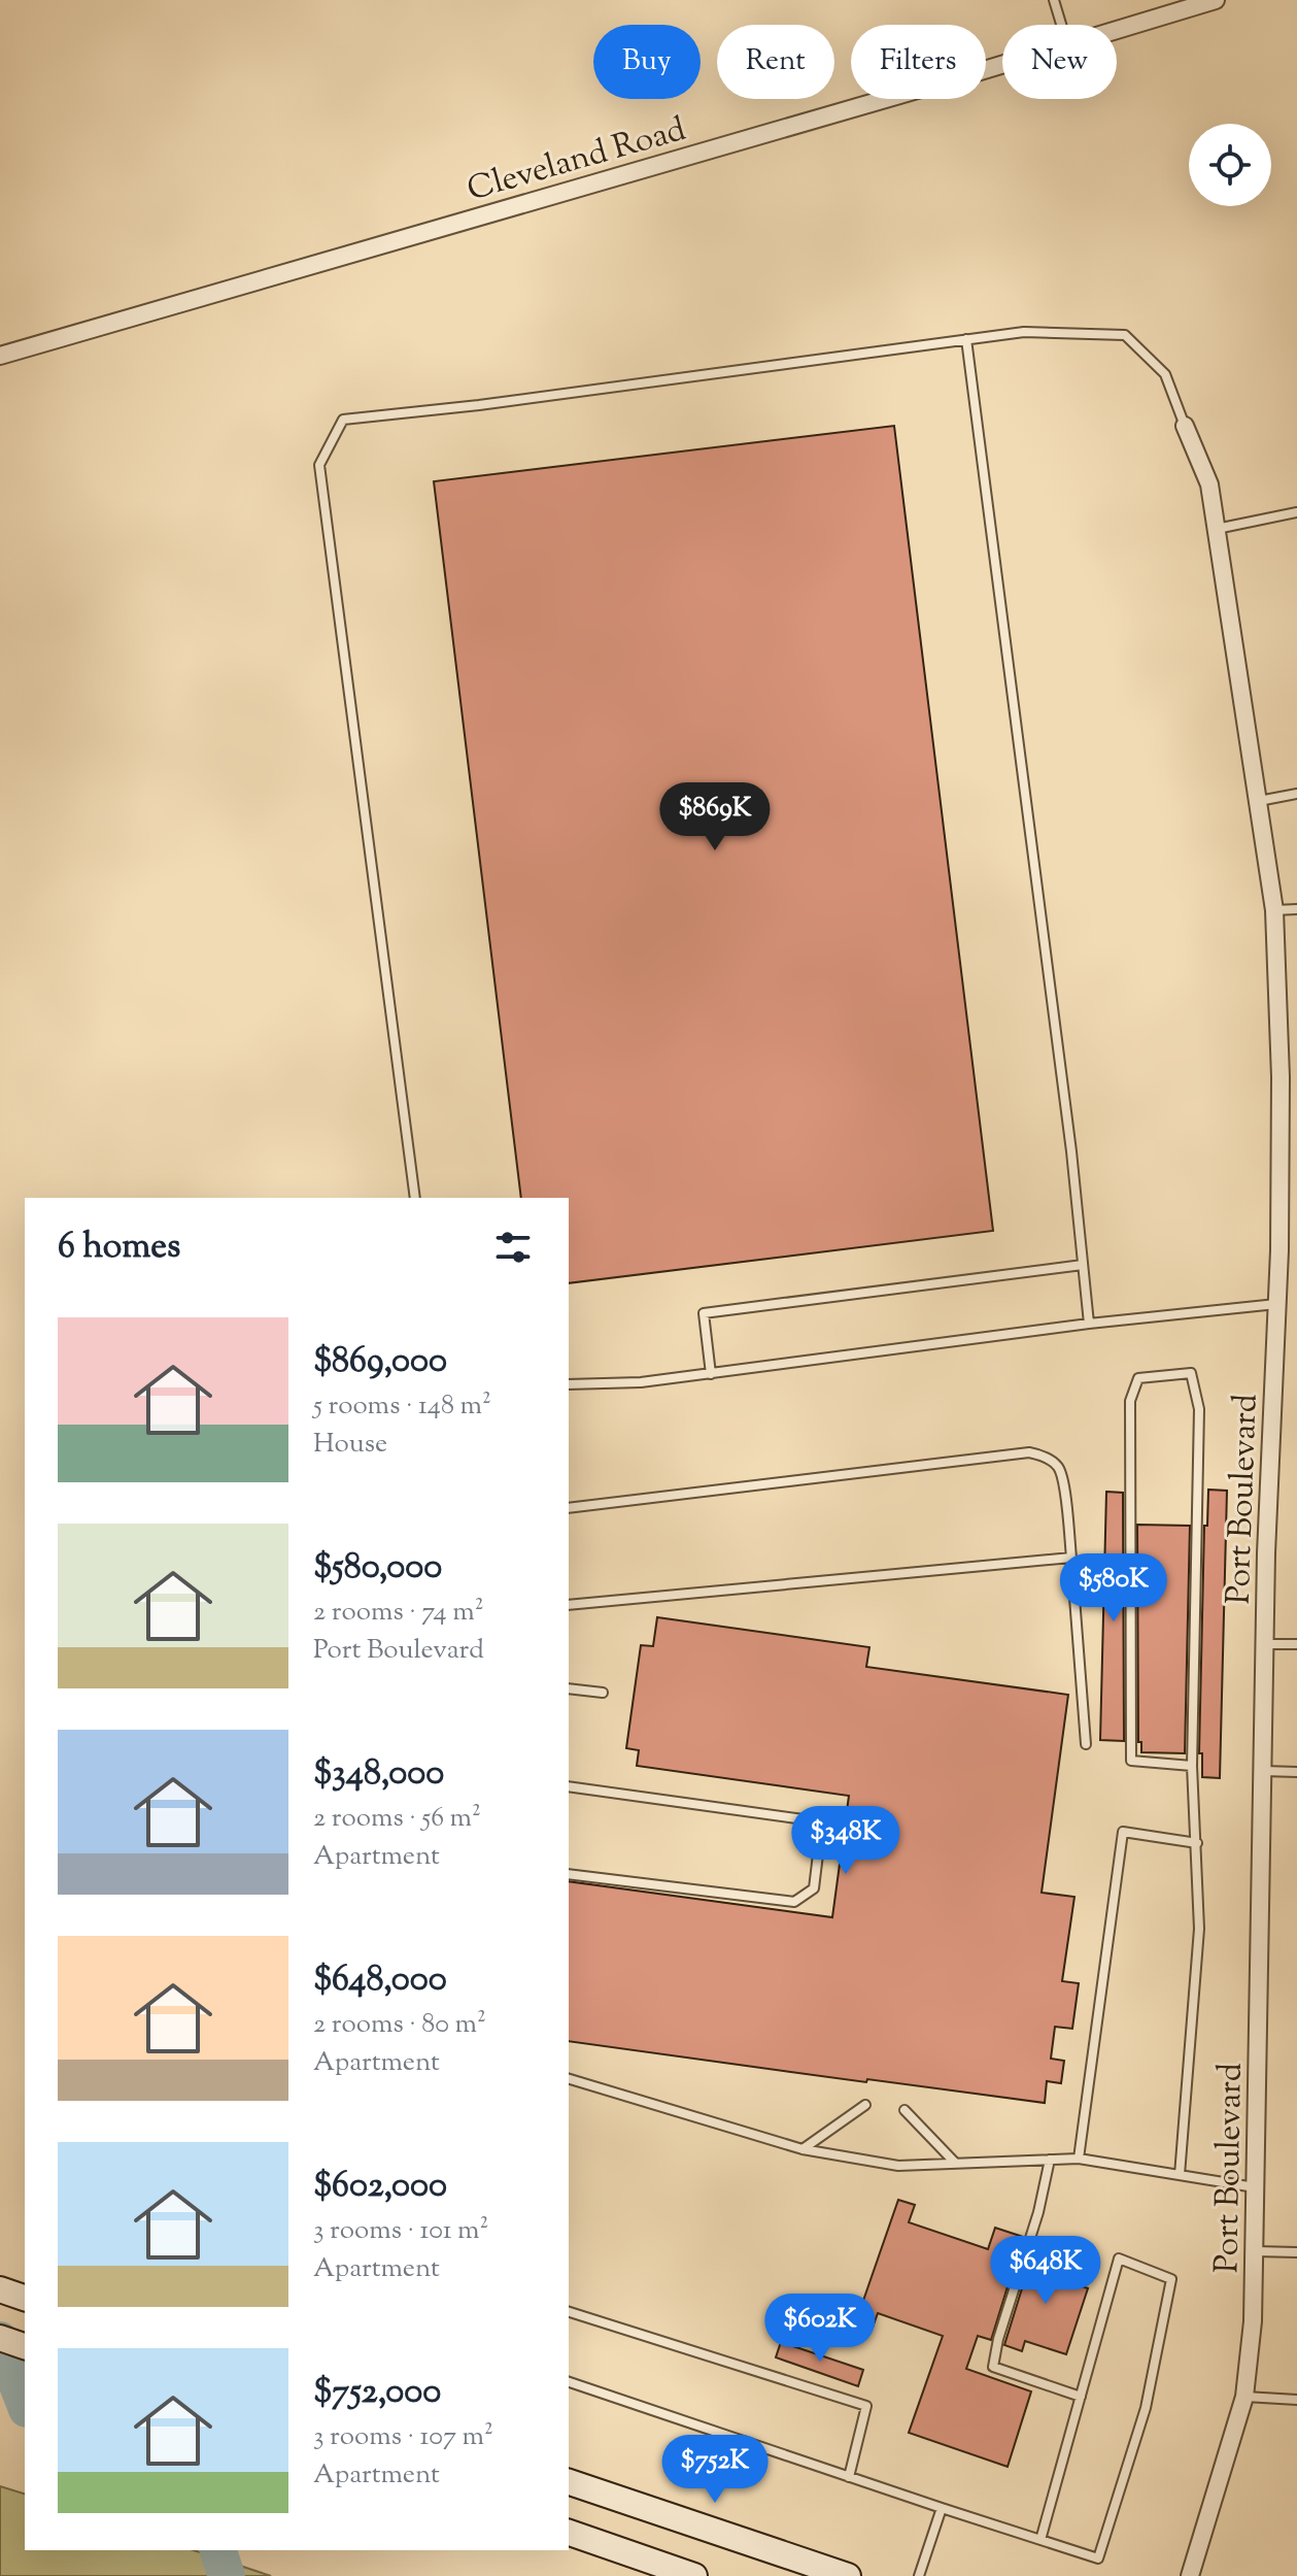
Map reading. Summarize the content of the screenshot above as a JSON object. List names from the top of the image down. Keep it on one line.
{"streets":{"street":["Cleveland Road","Port Boulevard"]},"page":{"chip":["Buy","Rent","Filters","New"],"price":["$869K","$580K","$348K","$648K","$602K","$752K"],"heading":"6 homes","list":[{"name":"$869,000","note":"5 rooms · 148 m² · House"},{"name":"$580,000","note":"2 rooms · 74 m² · Port Boulevard"},{"name":"$348,000","note":"2 rooms · 56 m² · Apartment"},{"name":"$648,000","note":"2 rooms · 80 m² · Apartment"},{"name":"$602,000","note":"3 rooms · 101 m² · Apartment"},{"name":"$752,000","note":"3 rooms · 107 m² · Apartment"}]}}
